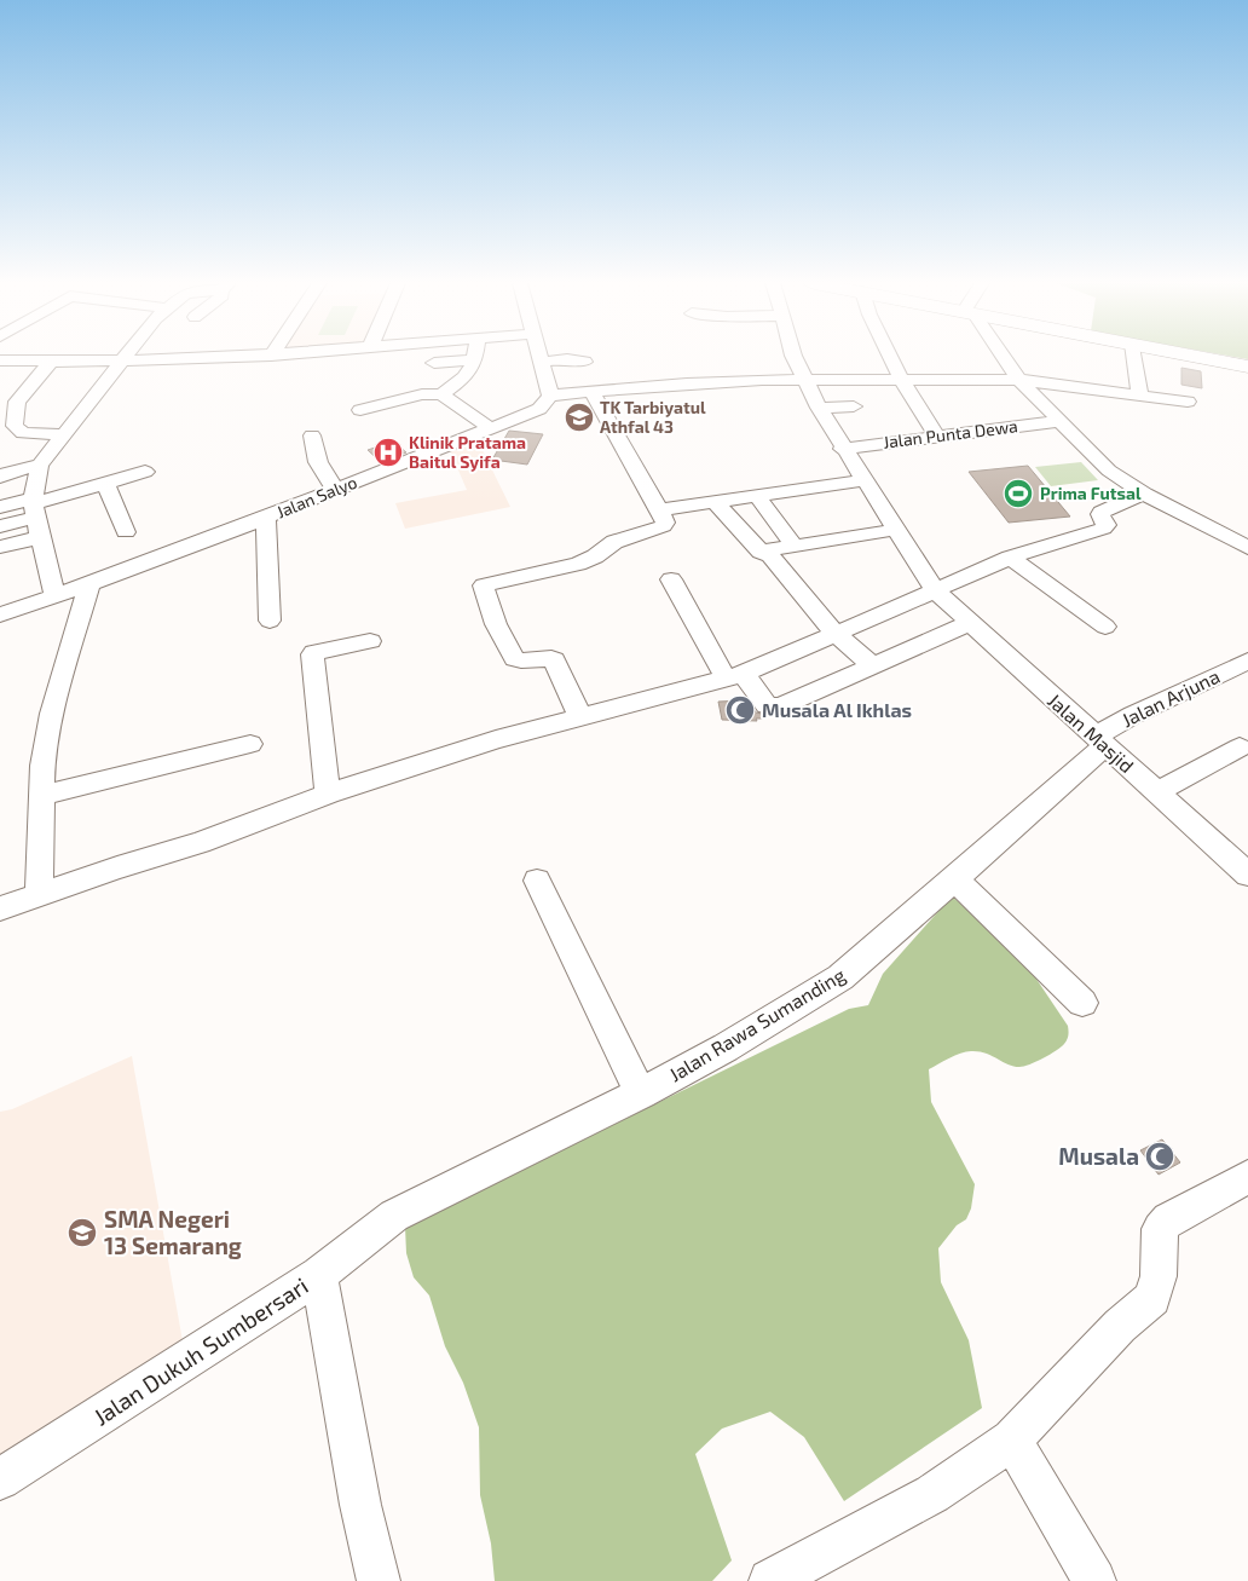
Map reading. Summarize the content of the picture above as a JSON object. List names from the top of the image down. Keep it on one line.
{"streets":{"street":["Jalan Punta Dewa","Jalan Salyo","Jalan Arjuna","Jalan Masjid","Jalan Rawa Sumanding","Jalan Dukuh Sumbersari"]},"crossings":[["Jalan Punta Dewa","Jalan Masjid"],["Jalan Arjuna","Jalan Masjid"],["Jalan Arjuna","Jalan Rawa Sumanding"],["Jalan Masjid","Jalan Rawa Sumanding"],["Jalan Rawa Sumanding","Jalan Dukuh Sumbersari"]],"places":{"school or university":["TK Tarbiyatul Athfal 43","SMA Negeri 13 Semarang"],"hospital":["Klinik Pratama Baitul Syifa"],"sports":["Prima Futsal"],"mosque":["Musala Al Ikhlas","Musala"]}}
